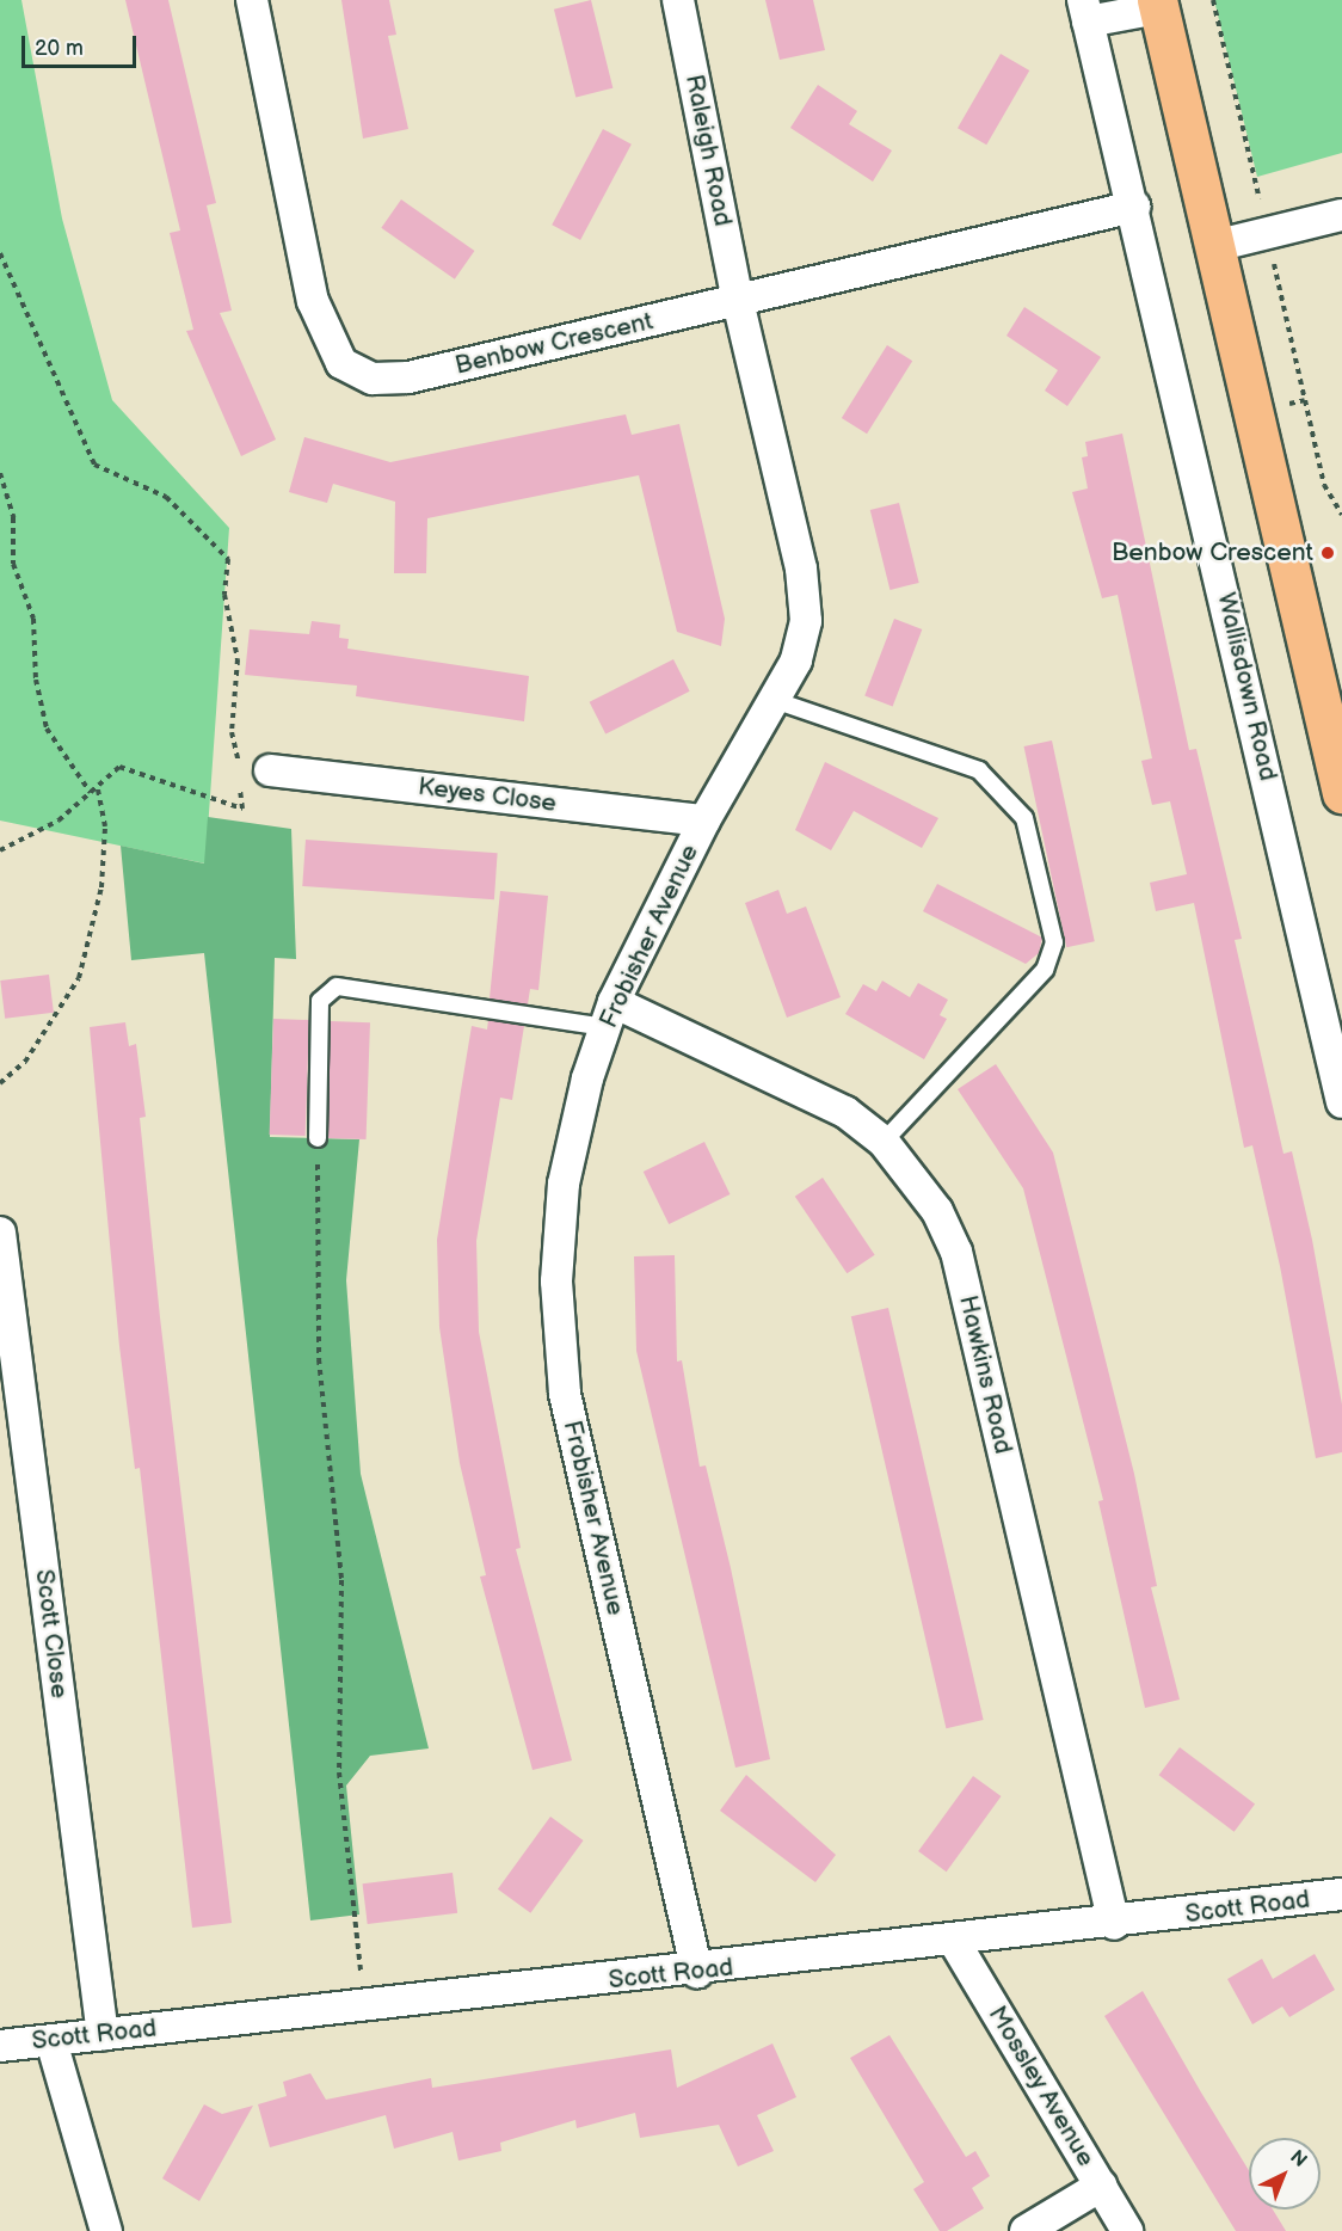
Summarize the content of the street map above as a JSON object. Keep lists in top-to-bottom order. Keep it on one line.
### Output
{"streets":{"main road":["Wallisdown Road"],"street":["Raleigh Road","Benbow Crescent","Keyes Close","Frobisher Avenue","Hawkins Road","Scott Close","Scott Road","Mossley Avenue"]},"crossings":[["Raleigh Road","Benbow Crescent"],["Raleigh Road","Frobisher Avenue"],["Benbow Crescent","Wallisdown Road"],["Benbow Crescent","Frobisher Avenue"],["Keyes Close","Frobisher Avenue"],["Frobisher Avenue","Hawkins Road"],["Frobisher Avenue","Scott Road"],["Hawkins Road","Scott Road"],["Scott Close","Scott Road"],["Scott Road","Mossley Avenue"]],"places":["Benbow Crescent"],"scale_bar":"20 m","north":"top right"}
